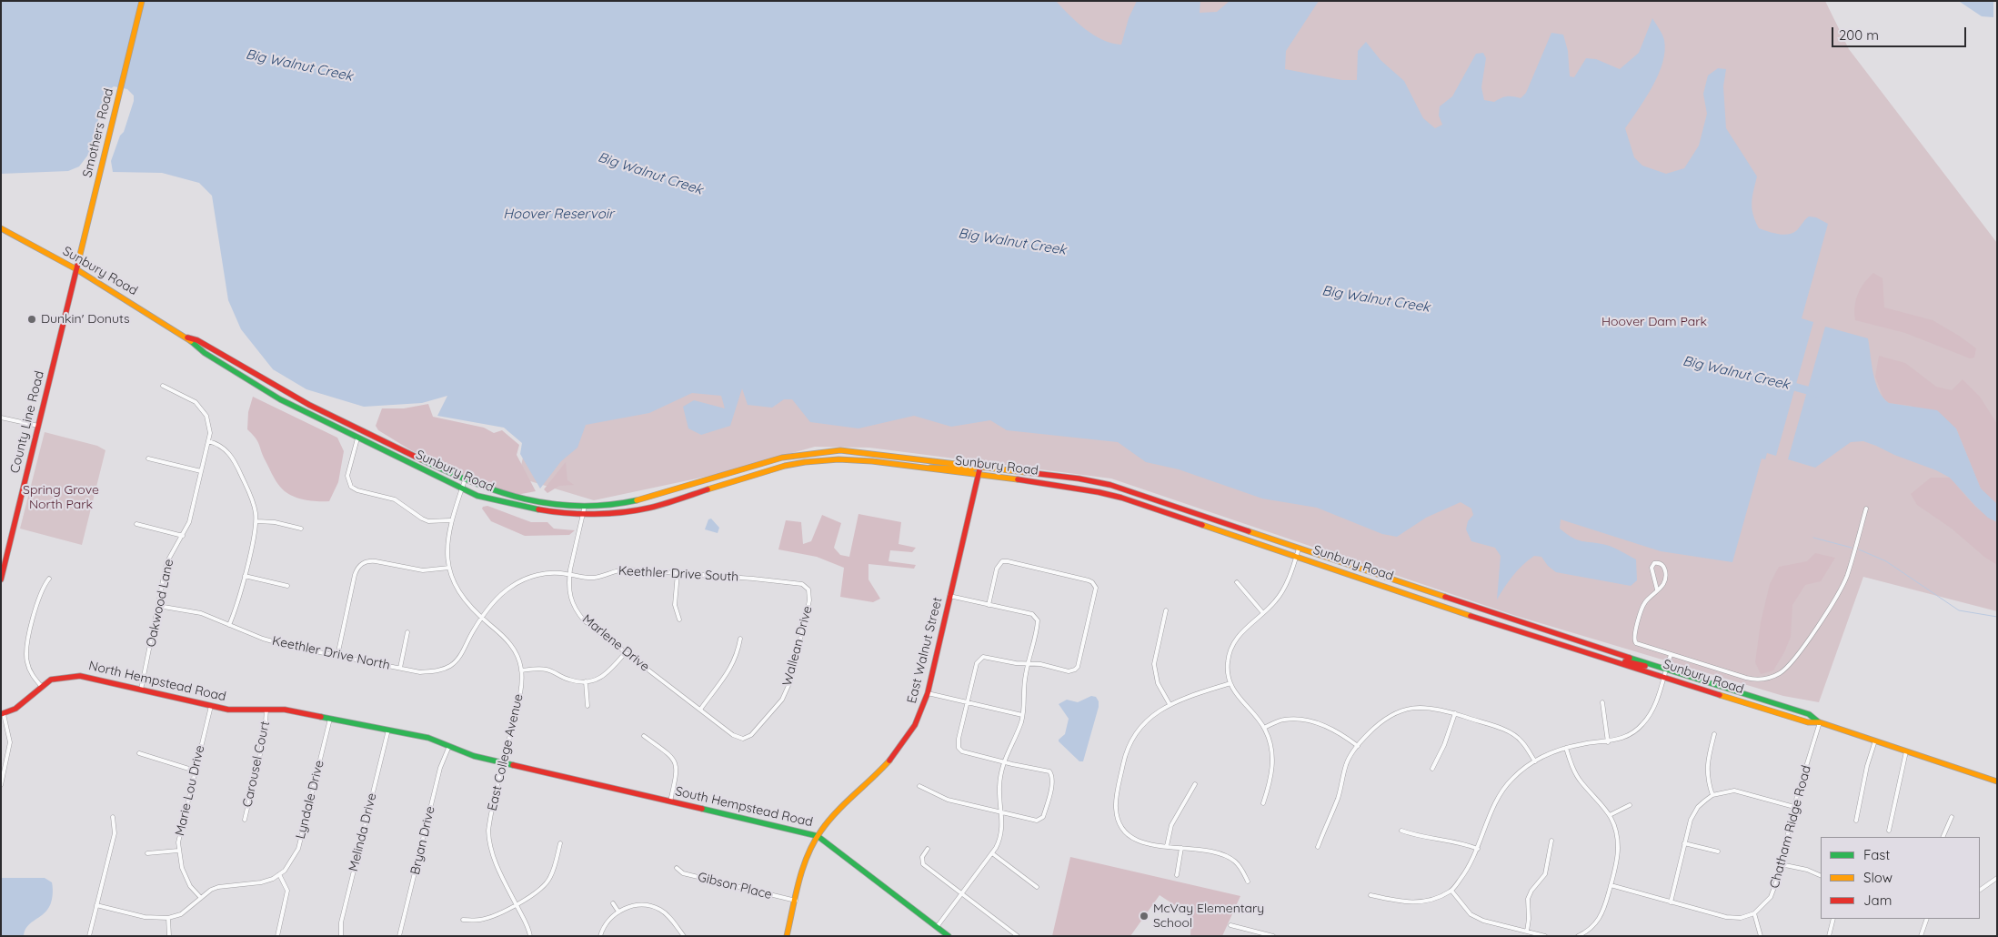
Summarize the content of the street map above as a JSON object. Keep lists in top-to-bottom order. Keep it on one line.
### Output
{"streets":{"main road":["Smothers Road","Sunbury Road","County Line Road","East Walnut Street","North Hempstead Road","South Hempstead Road"],"street":["Keethler Drive South","Oakwood Lane","Marlene Drive","Wallean Drive","Keethler Drive North","East College Avenue","Carousel Court","Marie Lou Drive","Lyndale Drive","Chatham Ridge Road","Melinda Drive","Bryan Drive","Gibson Place"]},"crossings":[["Smothers Road","Sunbury Road"],["Smothers Road","County Line Road"],["Sunbury Road","County Line Road"],["Sunbury Road","Marlene Drive"],["Sunbury Road","East Walnut Street"],["Sunbury Road","East College Avenue"],["Sunbury Road","Chatham Ridge Road"],["Keethler Drive South","Marlene Drive"],["Keethler Drive South","Wallean Drive"],["Keethler Drive South","Keethler Drive North"],["Keethler Drive South","East College Avenue"],["Oakwood Lane","Keethler Drive North"],["Oakwood Lane","North Hempstead Road"],["Marlene Drive","Wallean Drive"],["East Walnut Street","South Hempstead Road"],["East Walnut Street","Gibson Place"],["Keethler Drive North","East College Avenue"],["North Hempstead Road","East College Avenue"],["North Hempstead Road","Carousel Court"],["North Hempstead Road","Marie Lou Drive"],["North Hempstead Road","Lyndale Drive"],["North Hempstead Road","South Hempstead Road"],["North Hempstead Road","Melinda Drive"],["North Hempstead Road","Bryan Drive"],["East College Avenue","South Hempstead Road"]],"water":["Big Walnut Creek","Hoover Reservoir"],"parks":["Hoover Dam Park","Spring Grove North Park"],"places":["Dunkin' Donuts","McVay Elementary School"],"legend":["Fast","Slow","Jam"],"scale_bar":"200 m"}
